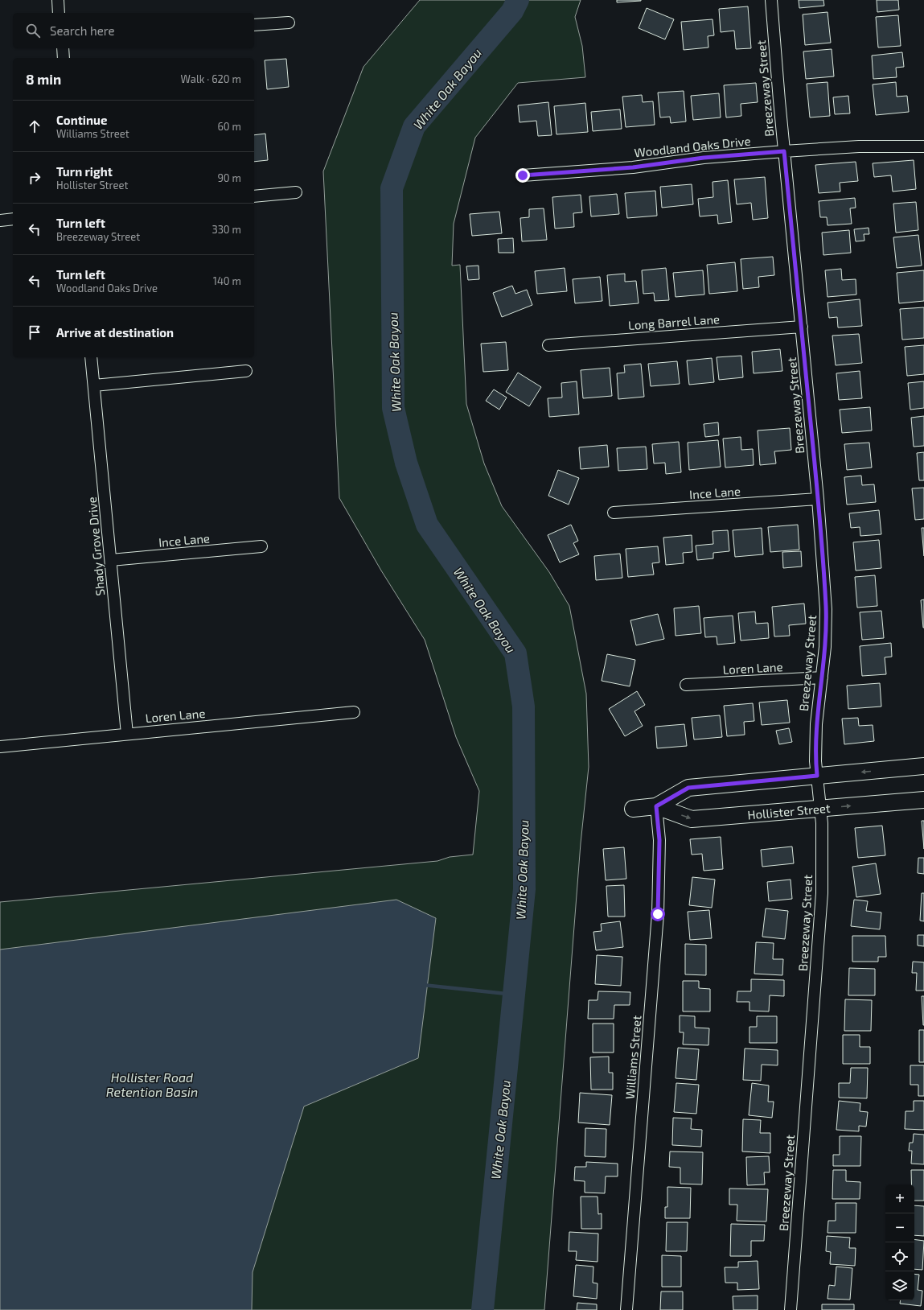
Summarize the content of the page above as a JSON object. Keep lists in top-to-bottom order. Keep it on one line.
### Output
{"streets":{"street":["Breezeway Street","Woodland Oaks Drive","Long Barrel Lane","Ince Lane","Shady Grove Drive","Loren Lane","Hollister Street","Williams Street"]},"crossings":[["Breezeway Street","Woodland Oaks Drive"],["Breezeway Street","Long Barrel Lane"],["Breezeway Street","Ince Lane"],["Breezeway Street","Loren Lane"],["Breezeway Street","Hollister Street"],["Ince Lane","Shady Grove Drive"],["Shady Grove Drive","Loren Lane"],["Hollister Street","Williams Street"]],"water":["White Oak Bayou","Hollister Road Retention Basin"],"page":{"search":"Search here","heading":["8 min","Walk · 620 m"],"list":[["Continue","Williams Street","60 m"],["Turn right","Hollister Street","90 m"],["Turn left","Breezeway Street","330 m"],["Turn left","Woodland Oaks Drive","140 m"],"Arrive at destination"],"map_buttons":["+","−"]}}
